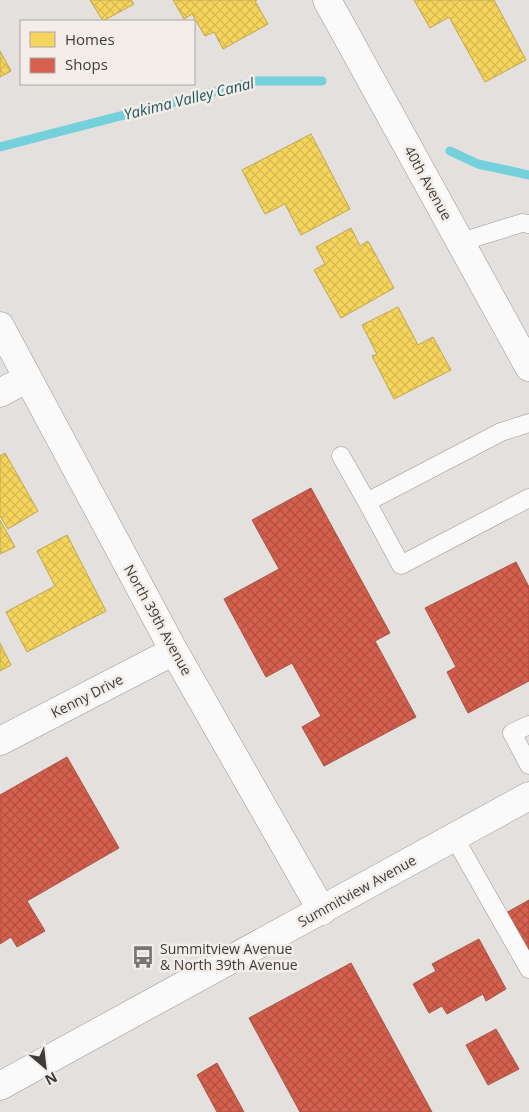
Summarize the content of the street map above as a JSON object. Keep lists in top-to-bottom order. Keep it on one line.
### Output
{"streets":{"main road":["40th Avenue","North 39th Avenue","Kenny Drive","Summitview Avenue"]},"crossings":[["North 39th Avenue","Kenny Drive"],["North 39th Avenue","Summitview Avenue"]],"water":["Yakima Valley Canal"],"places":{"bus stop":["Summitview Avenue & North 39th Avenue"]},"legend":["Homes","Shops"],"north":"bottom right"}
